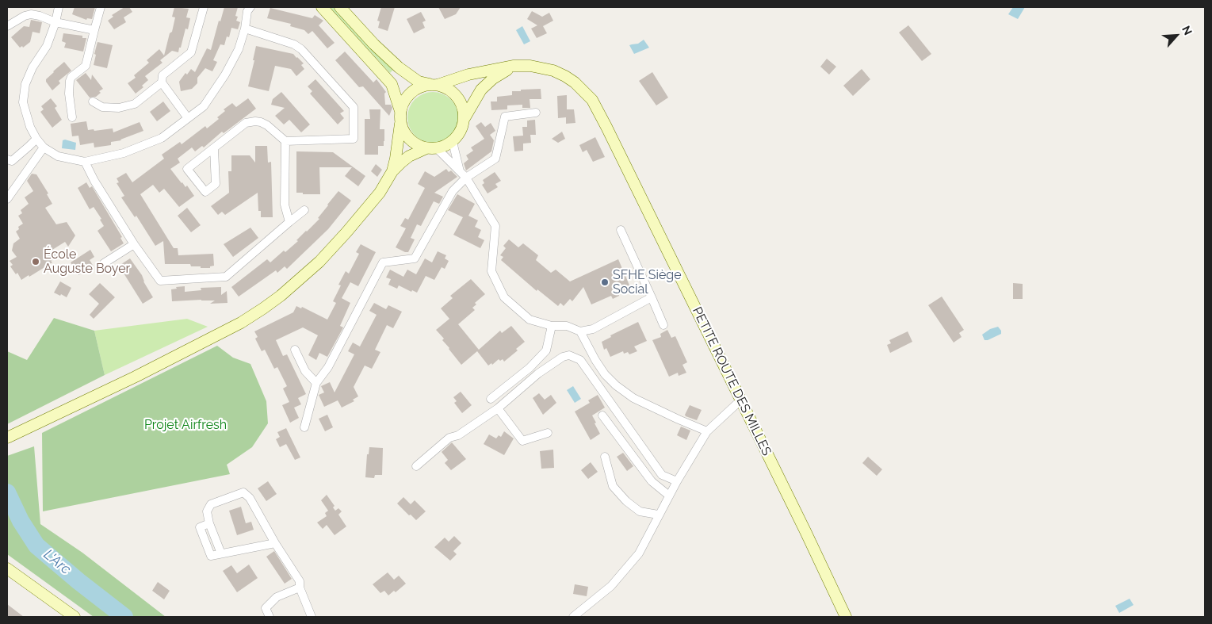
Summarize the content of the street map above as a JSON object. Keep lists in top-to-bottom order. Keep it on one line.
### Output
{"streets":{"main road":["PETITE ROUTE DES MILLES"]},"water":["L'Arc"],"parks":["Projet Airfresh"],"places":["École Auguste Boyer","SFHE Siège Social"],"north":"top right"}
